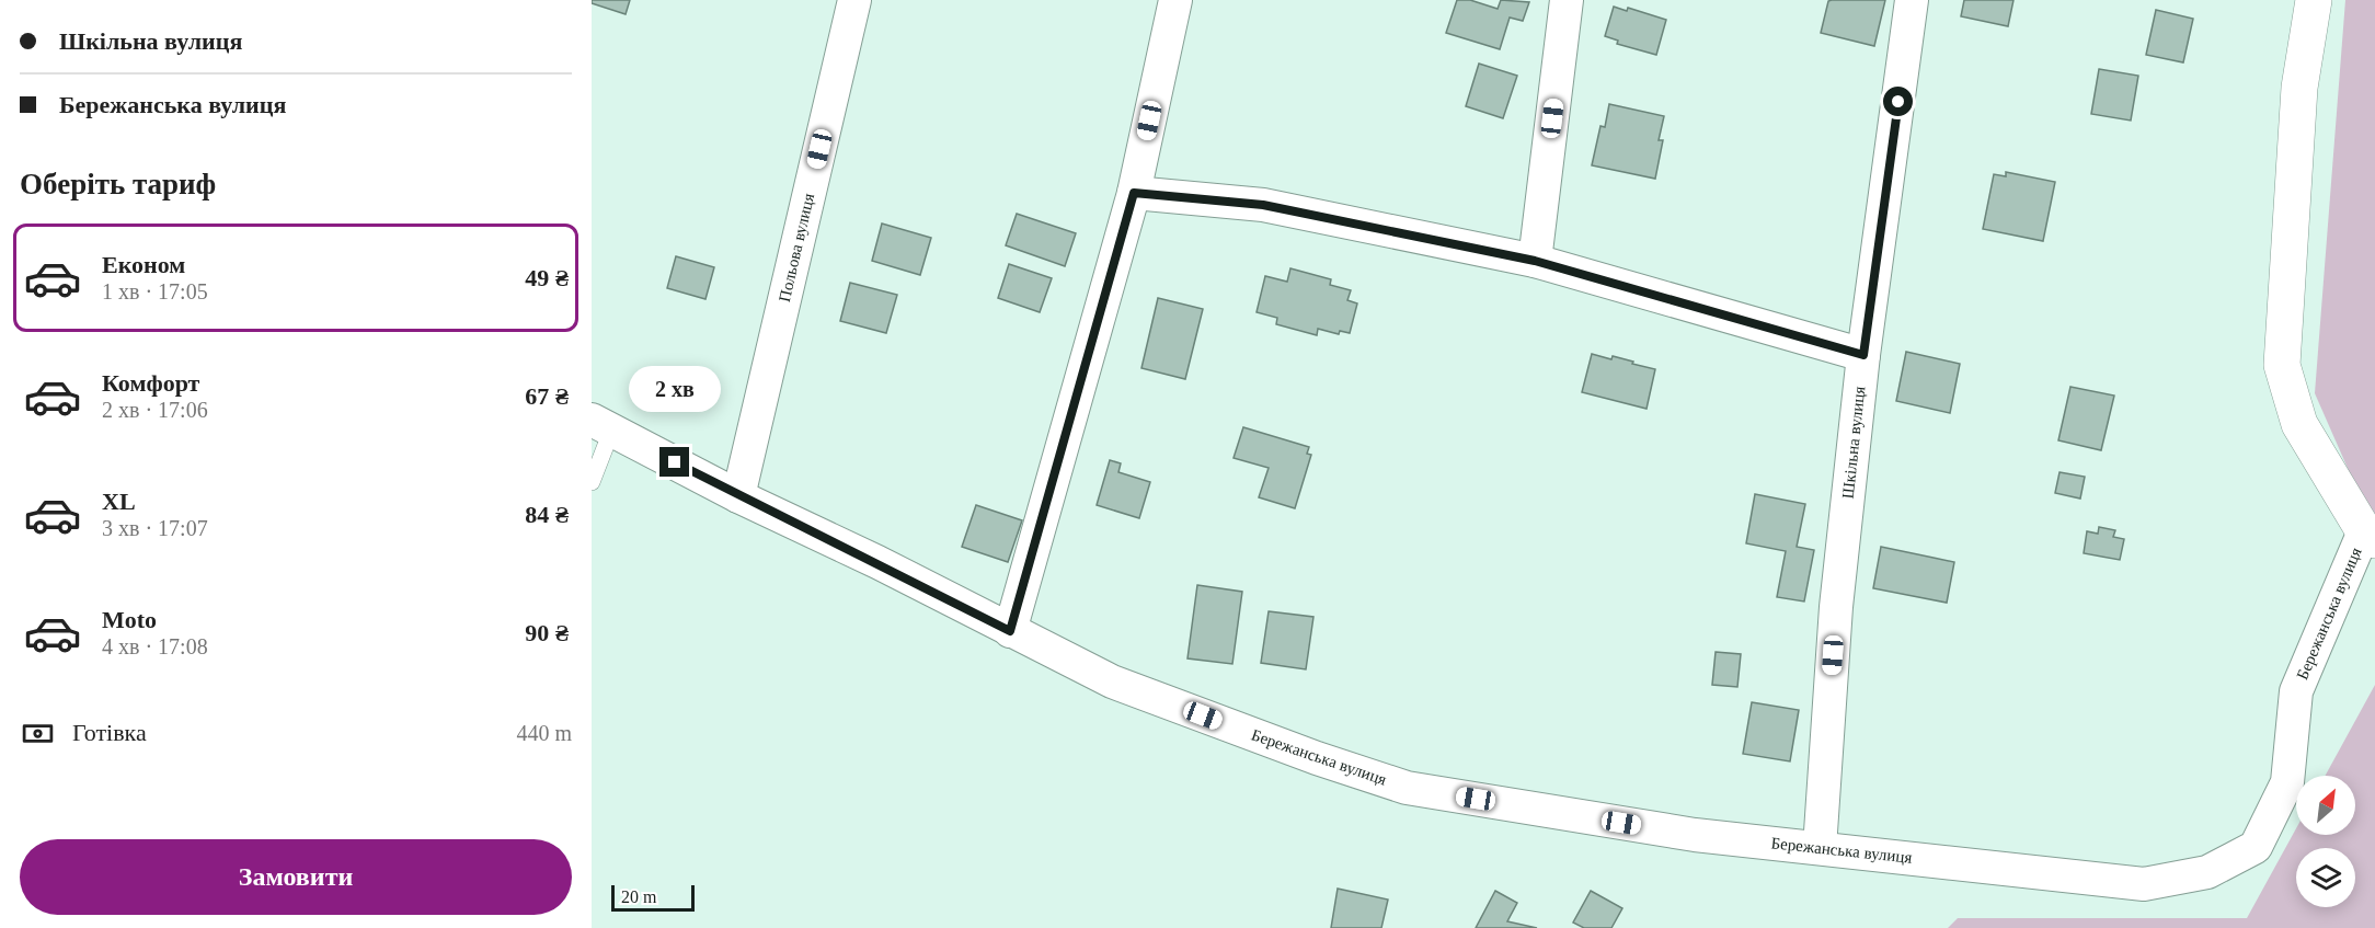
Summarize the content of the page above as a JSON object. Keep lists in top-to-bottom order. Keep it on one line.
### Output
{"streets":{"street":["Польова вулиця","Шкільна вулиця","Бережанська вулиця"]},"crossings":[["Польова вулиця","Бережанська вулиця"],["Шкільна вулиця","Бережанська вулиця"]],"scale_bar":"20 m","north":"top right","page":{"banner":["Шкільна вулиця","Бережанська вулиця"],"heading":"Оберіть тариф","list":[{"name":"Економ","note":"1 хв · 17:05","value":"49 ₴"},{"name":"Комфорт","note":"2 хв · 17:06","value":"67 ₴"},{"name":"XL","note":"3 хв · 17:07","value":"84 ₴"},{"name":"Moto","note":"4 хв · 17:08","value":"90 ₴"}],"bubble":"2 хв","pay":["Готівка","440 m"],"buttons":"Замовити","scale":"20 m"}}
